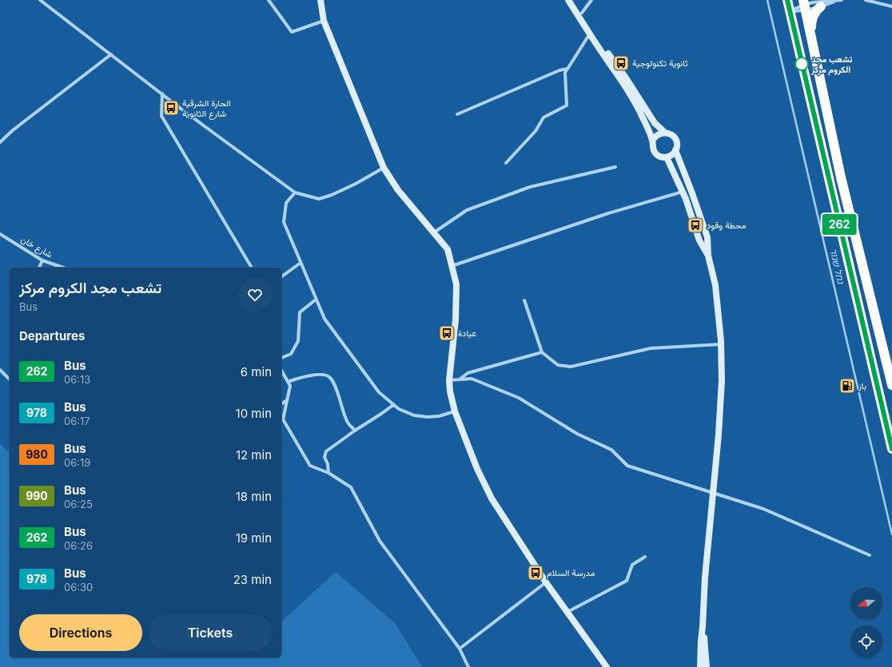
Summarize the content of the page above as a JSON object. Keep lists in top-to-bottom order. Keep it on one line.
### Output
{"streets":{"street":["شارع خان"]},"water":["נחל שגור"],"places":{"bus stop":["ثانوية تكنولوجية","الحارة الشرقية شارع الثانوية","محطة وقود","عيادة","مدرسة السلام"],"other":["تشعب مجد الكروم مركز"],"fuel station":["باز"]},"lines":["bus line 262"],"north":"left","page":{"on_map":"262","heading":[["تشعب مجد الكروم مركز","Bus"],"Departures"],"list":[{"mark":"262","name":"Bus","note":"06:13","value":"6 min"},{"mark":"978","name":"Bus","note":"06:17","value":"10 min"},{"mark":"980","name":"Bus","note":"06:19","value":"12 min"},{"mark":"990","name":"Bus","note":"06:25","value":"18 min"},{"mark":"262","name":"Bus","note":"06:26","value":"19 min"},{"mark":"978","name":"Bus","note":"06:30","value":"23 min"}],"buttons":["Directions","Tickets"]}}
